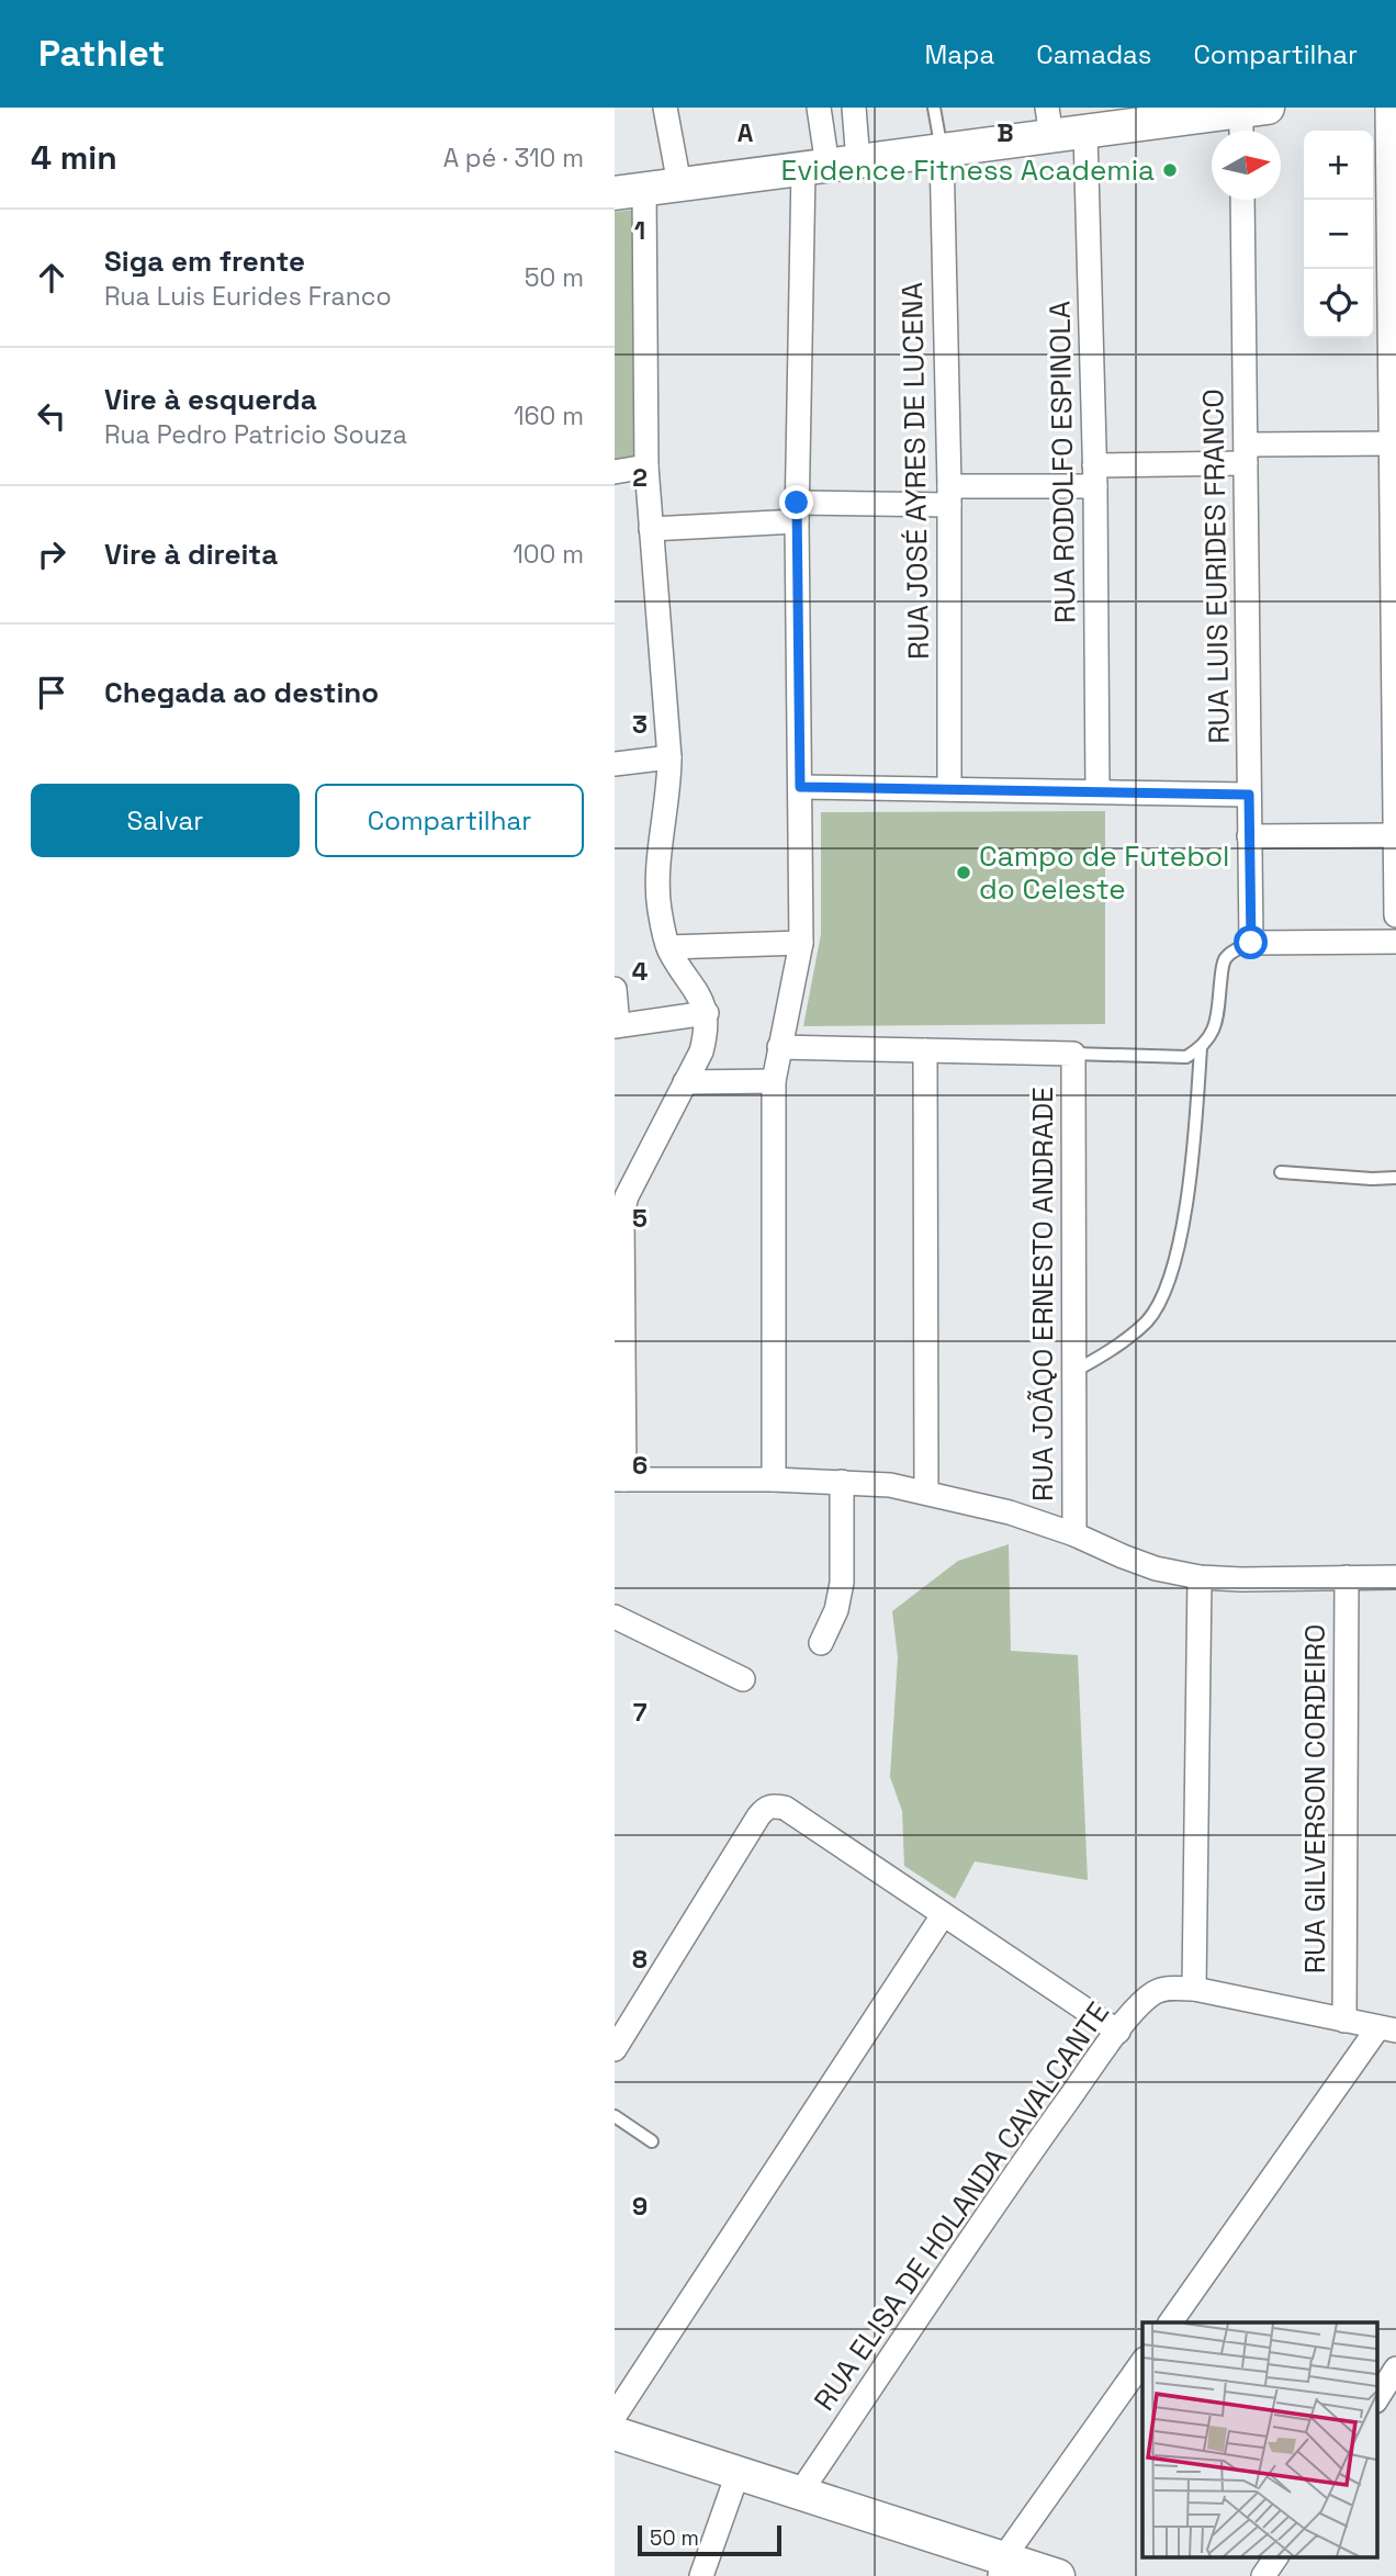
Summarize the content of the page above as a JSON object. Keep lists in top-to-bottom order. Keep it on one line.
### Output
{"streets":{"street":["RUA RODOLFO ESPINOLA","RUA JOSÉ AYRES DE LUCENA","RUA LUIS EURIDES FRANCO","RUA JOÃQO ERNESTO ANDRADE","RUA GILVERSON CORDEIRO","RUA ELISA DE HOLANDA CAVALCANTE"]},"crossings":[["RUA GILVERSON CORDEIRO","RUA ELISA DE HOLANDA CAVALCANTE"]],"places":["Evidence Fitness Academia","Campo de Futebol do Celeste"],"scale_bar":"50 m","north":"right","page":{"header":"Pathlet","nav":["Mapa","Camadas","Compartilhar"],"heading":["4 min","A pé · 310 m"],"map_buttons":["+","−"],"list":[["Siga em frente","Rua Luis Eurides Franco","50 m"],["Vire à esquerda","Rua Pedro Patricio Souza","160 m"],["Vire à direita","100 m"],"Chegada ao destino"],"buttons":["Salvar","Compartilhar"],"scale":"50 m"},"grid":{"columns":["A","B"],"rows":["1","2","3","4","5","6","7","8","9"]}}
